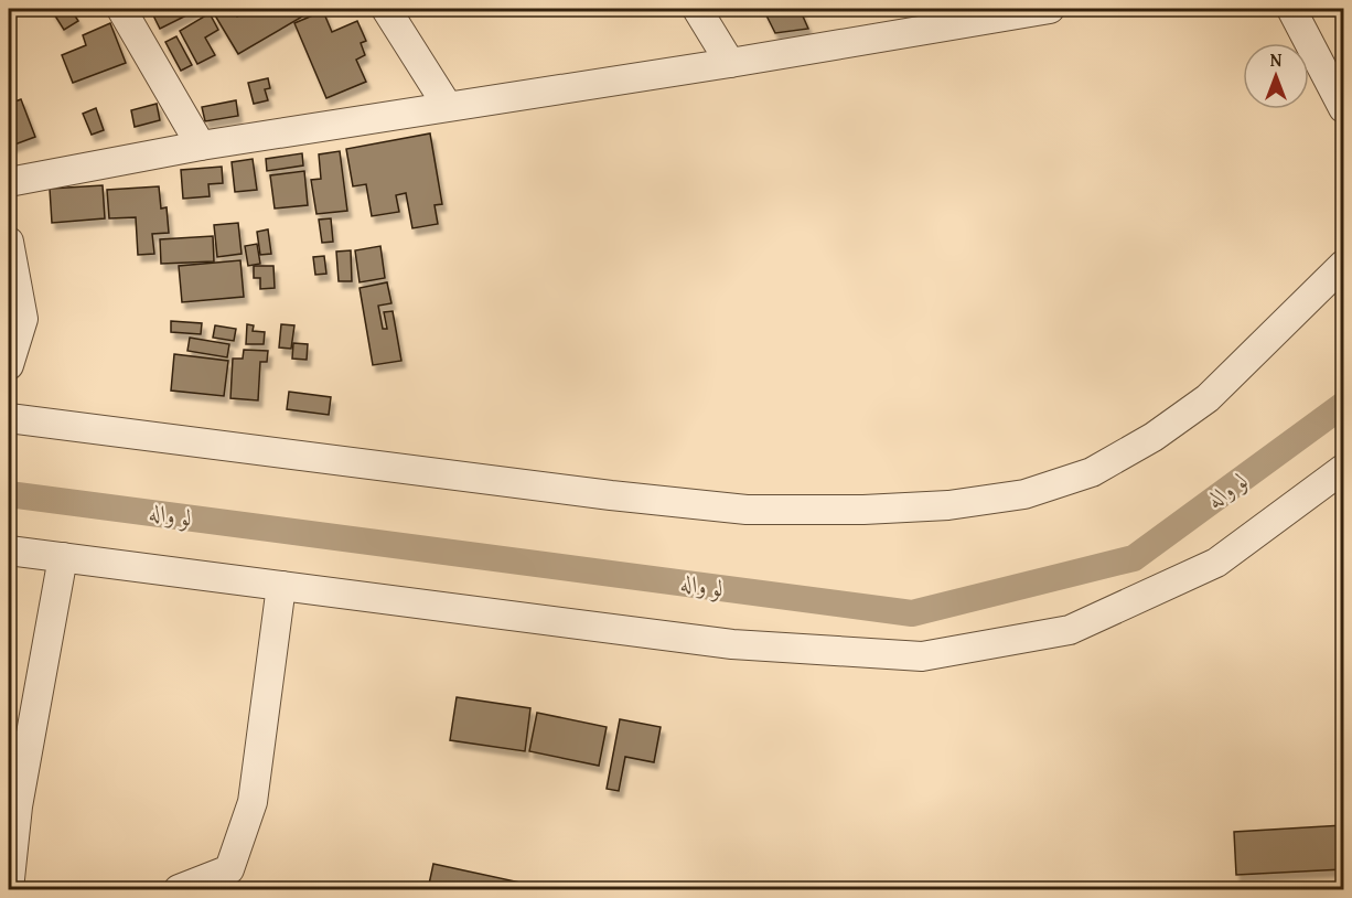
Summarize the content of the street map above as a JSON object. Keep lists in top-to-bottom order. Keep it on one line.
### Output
{"water":["لو واله"],"north":"top"}
